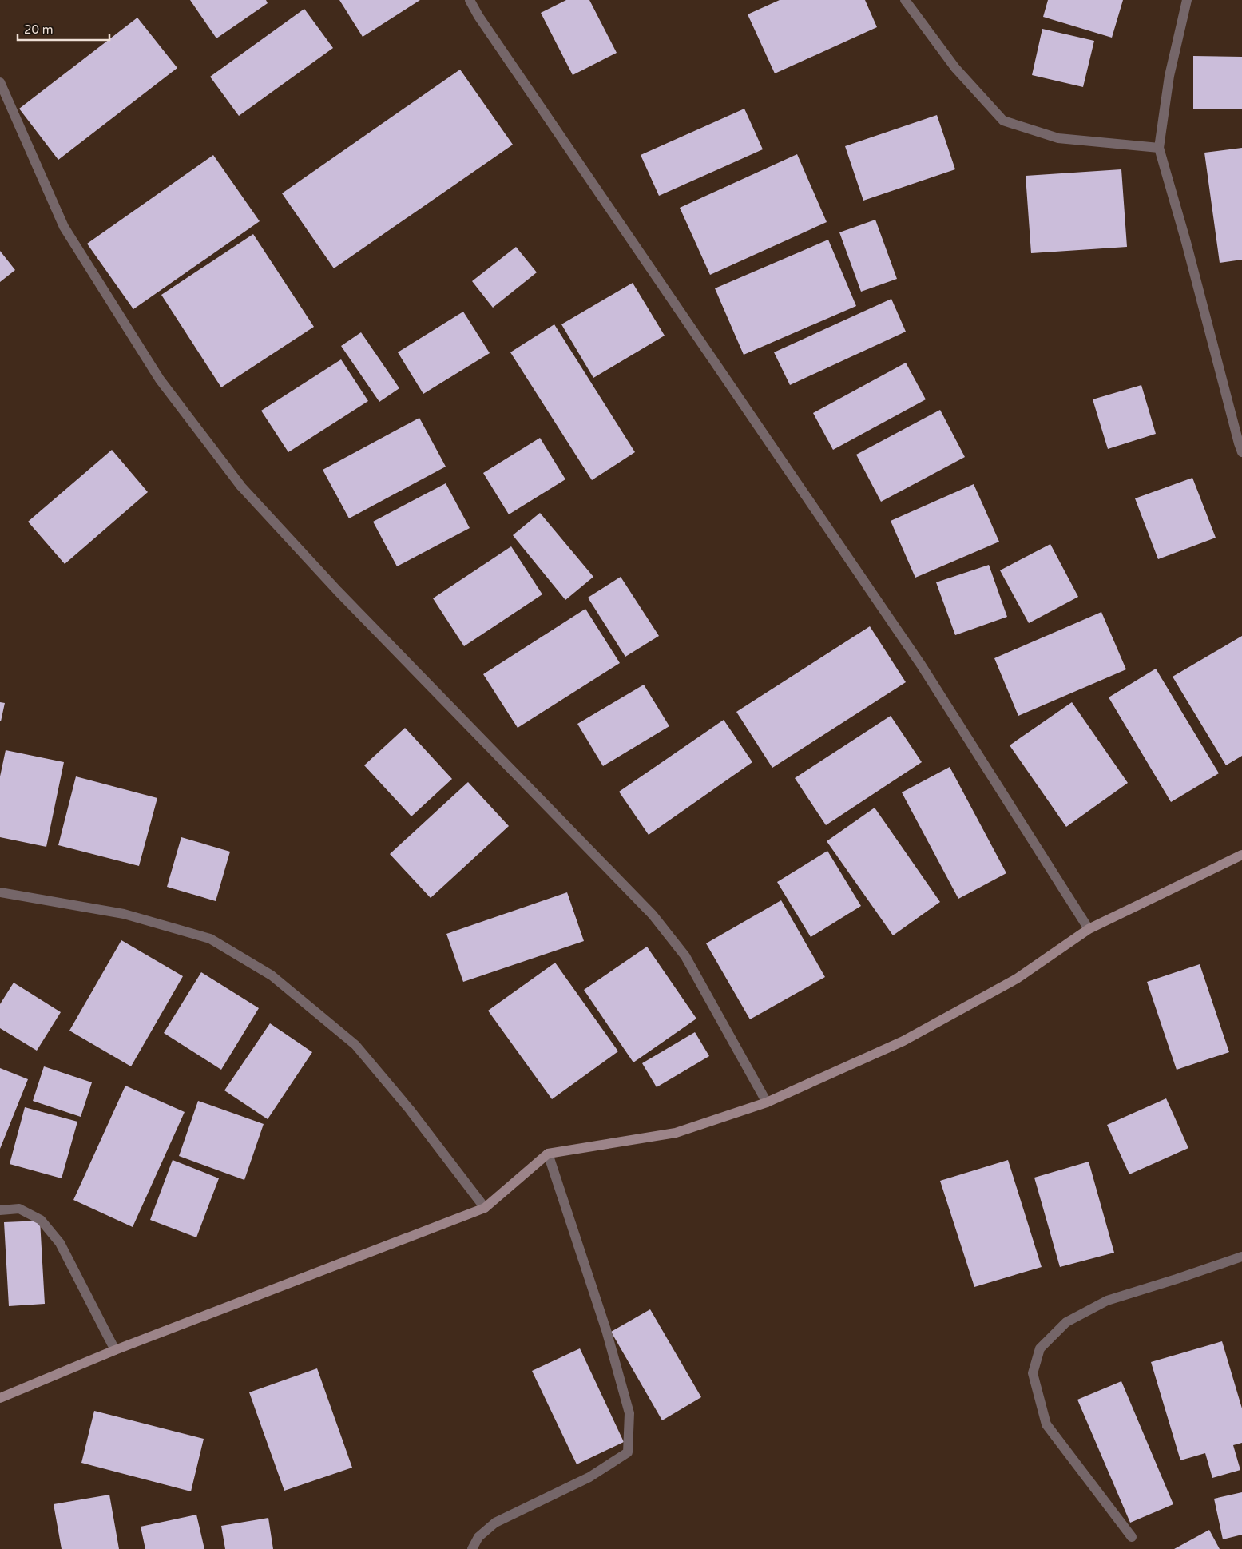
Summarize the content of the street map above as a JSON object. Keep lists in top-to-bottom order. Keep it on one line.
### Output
{"scale_bar":"20 m"}
